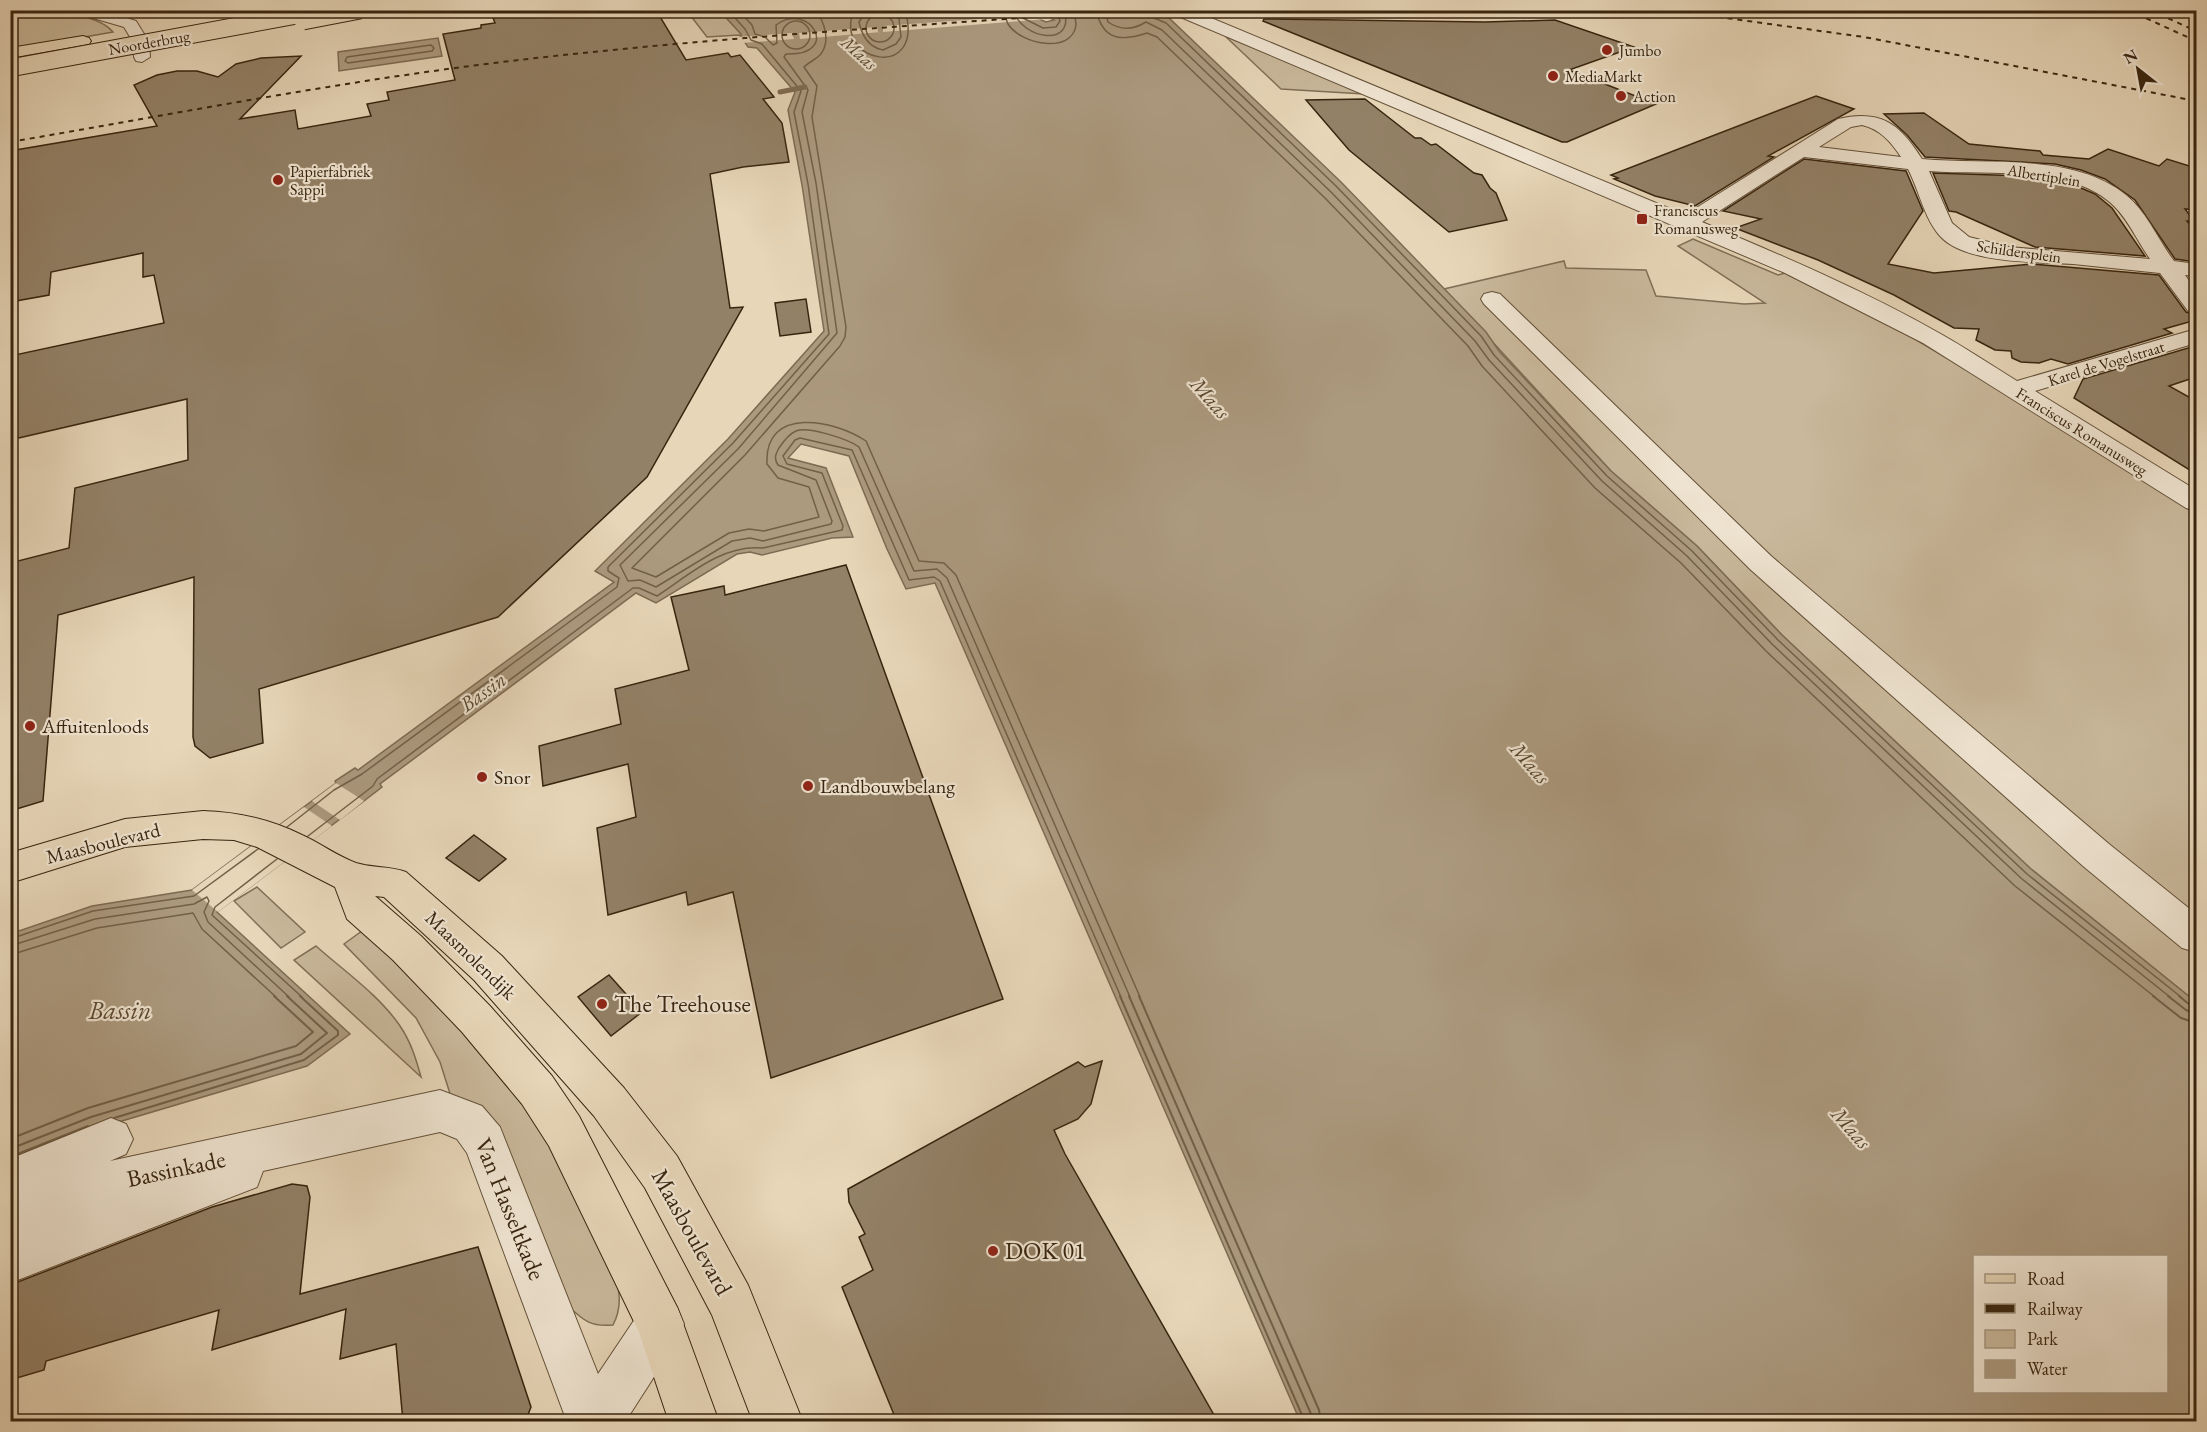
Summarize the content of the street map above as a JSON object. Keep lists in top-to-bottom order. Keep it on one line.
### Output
{"streets":{"main road":["Noorderbrug","Maasboulevard","Maasmolendijk"],"street":["Albertiplein","Schildersplein","Karel de Vogelstraat","Franciscus Romanusweg","Bassinkade","Van Hasseltkade"]},"crossings":[["Albertiplein","Schildersplein"],["Schildersplein","Franciscus Romanusweg"],["Karel de Vogelstraat","Franciscus Romanusweg"],["Maasboulevard","Maasmolendijk"],["Bassinkade","Van Hasseltkade"]],"water":["Maas","Bassin"],"places":{"other":["Jumbo","MediaMarkt","Action","Papierfabriek Sappi","Affuitenloods","Snor","Landbouwbelang","The Treehouse","DOK 01"],"transit":["Franciscus Romanusweg"]},"legend":["Road","Railway","Park","Water"],"north":"top left"}
